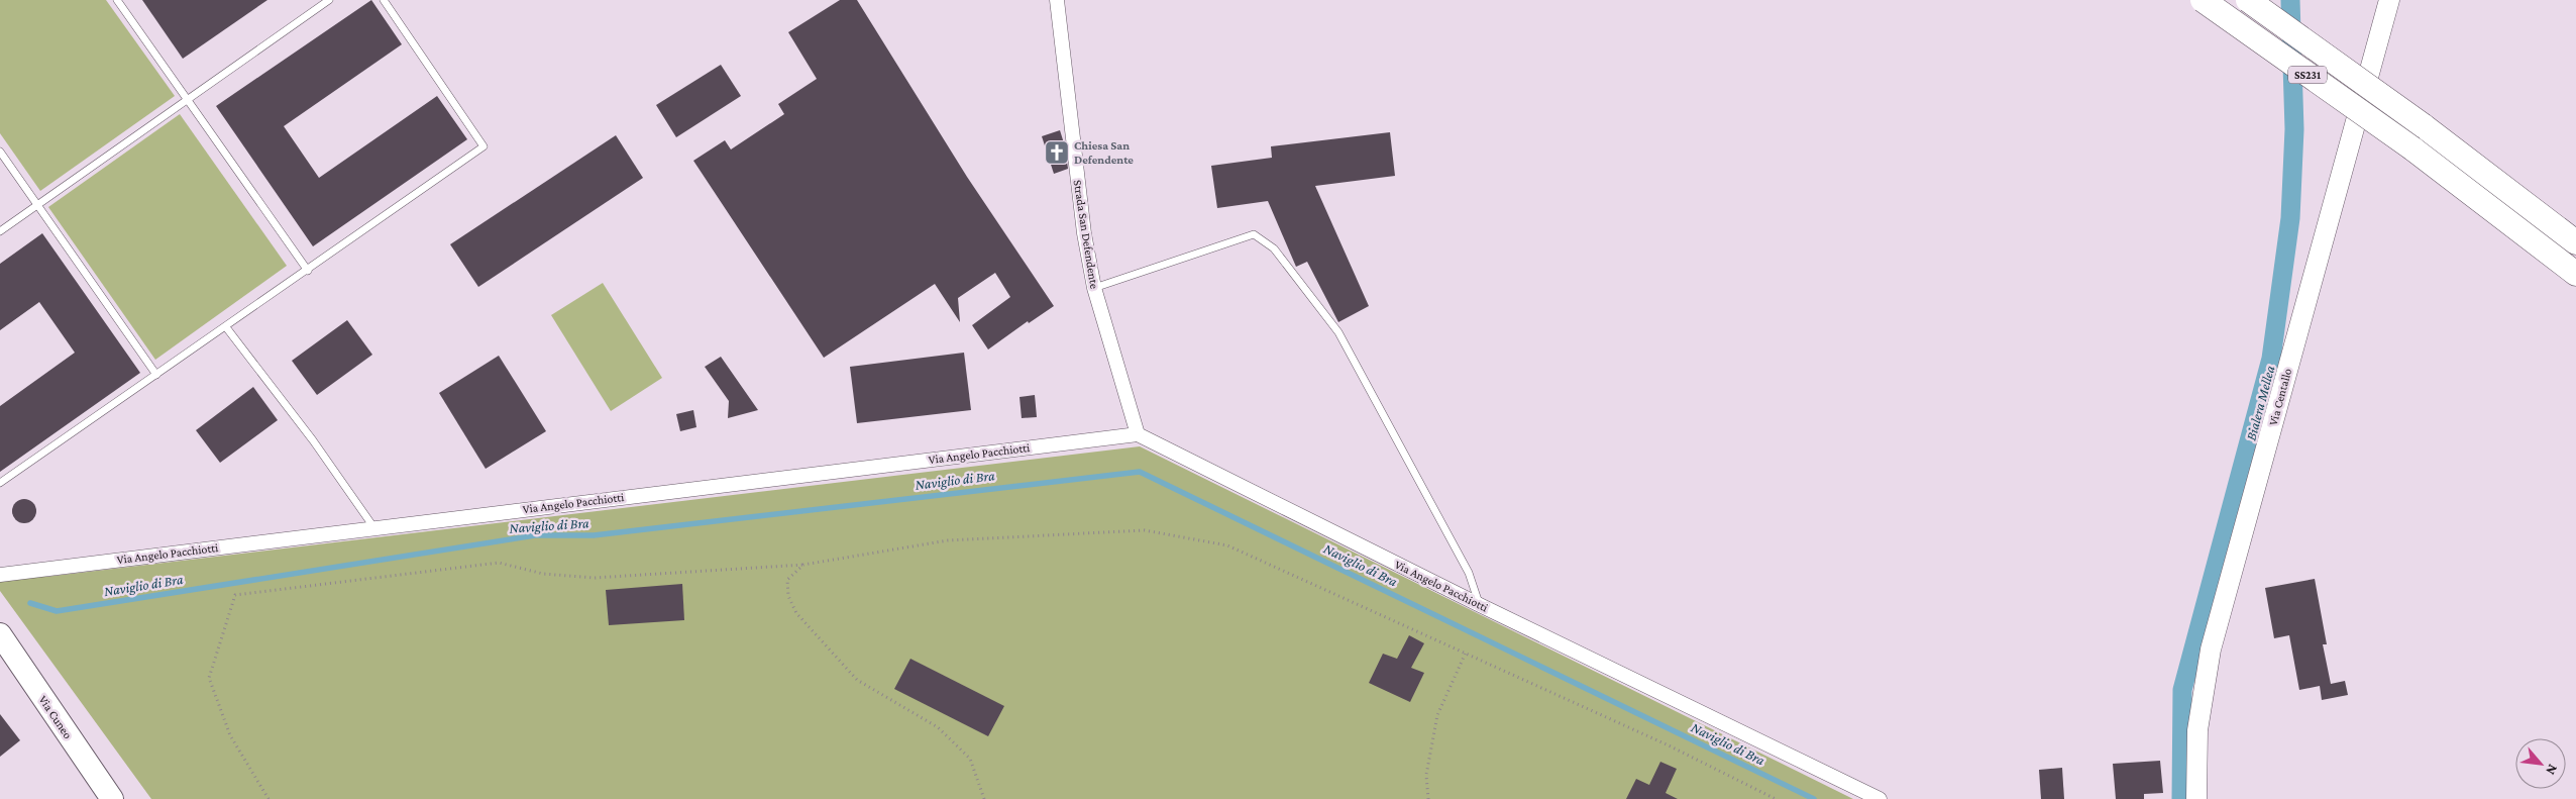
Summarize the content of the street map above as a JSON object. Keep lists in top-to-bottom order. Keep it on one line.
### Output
{"streets":{"highway":["SS231"],"main road":["Via Centallo","Via Cuneo"],"street":["Strada San Defendente","Via Angelo Pacchiotti"]},"crossings":[["Strada San Defendente","Via Angelo Pacchiotti"]],"water":["Bialera Mellea","Naviglio di Bra"],"places":{"church":["Chiesa San Defendente"]},"north":"bottom right"}
